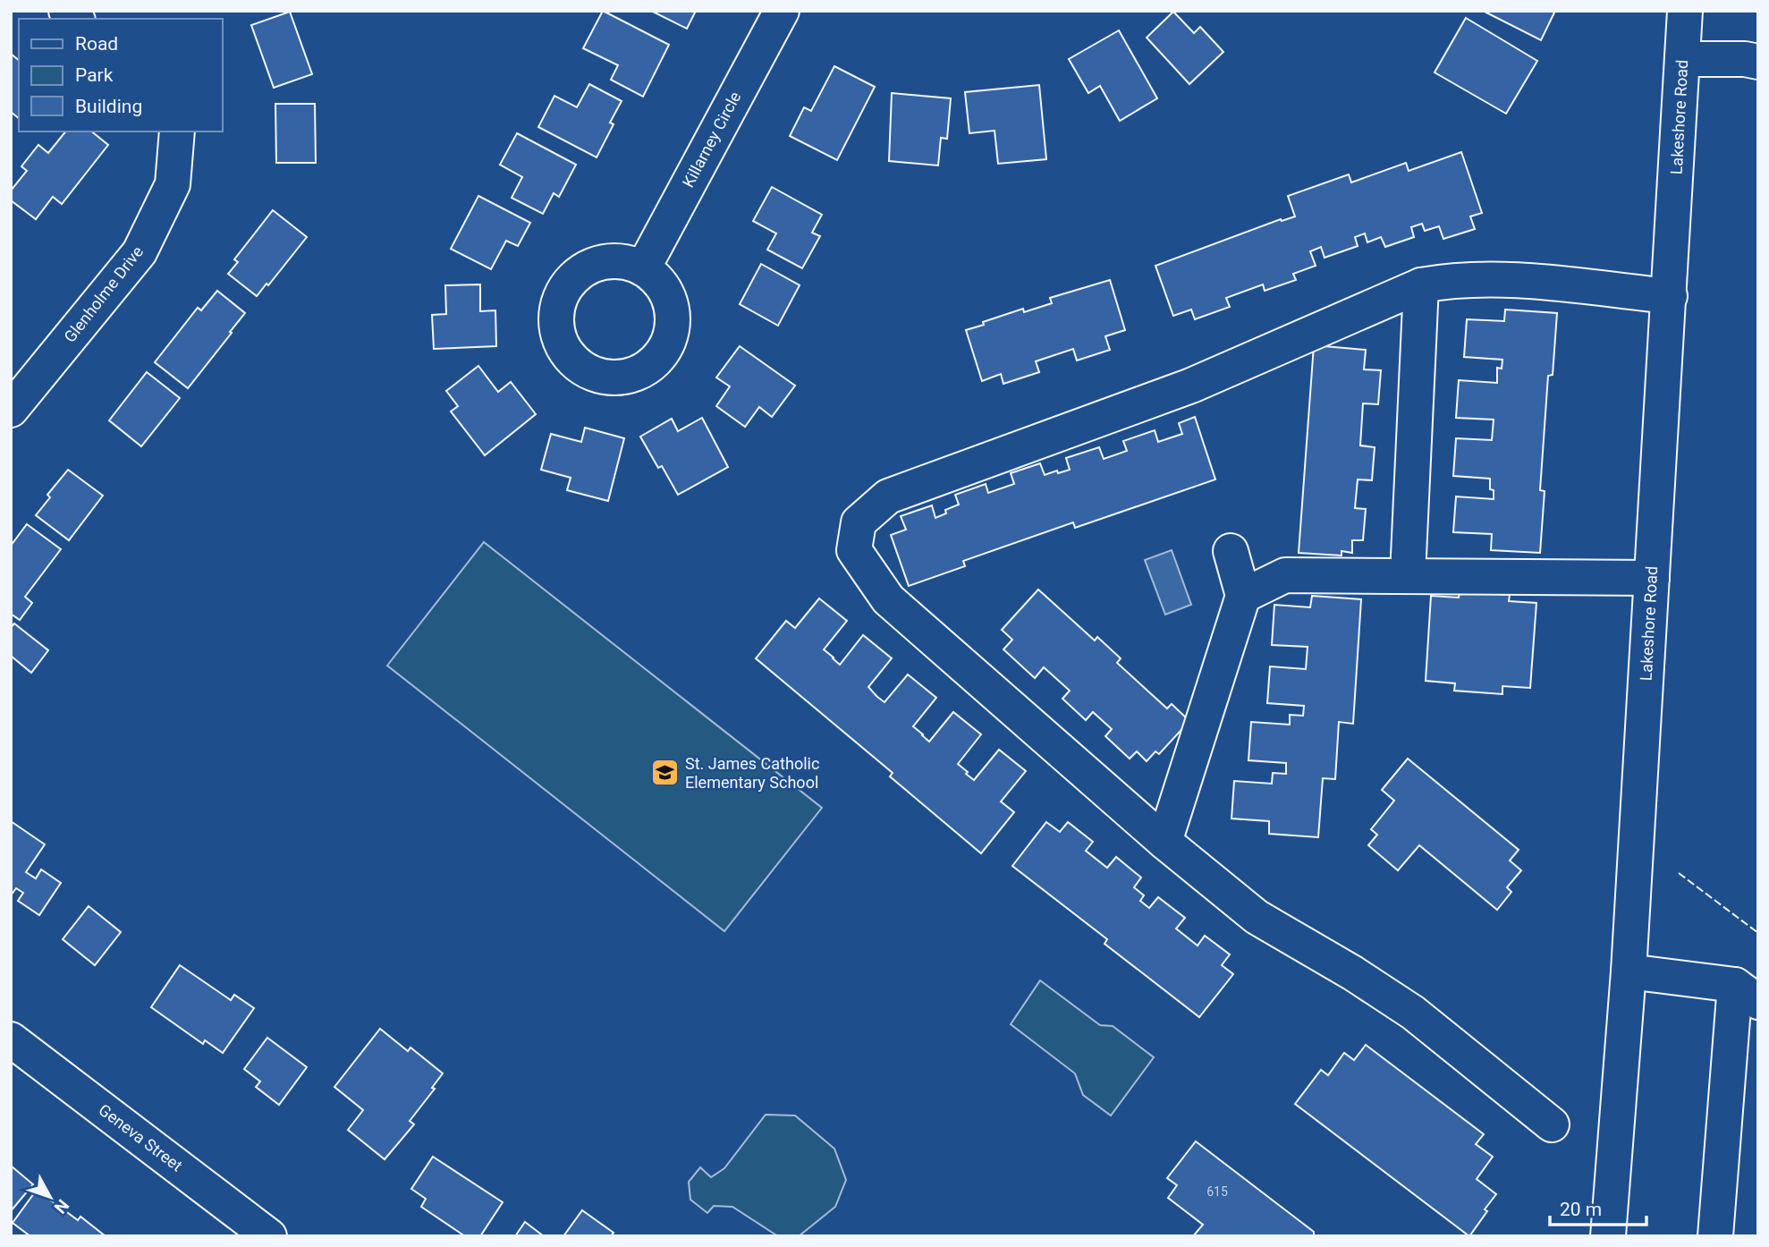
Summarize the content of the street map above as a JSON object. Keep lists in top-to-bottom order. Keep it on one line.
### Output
{"streets":{"main road":["Lakeshore Road","Killarney Circle","Glenholme Drive","Geneva Street"]},"places":{"school or university":["St. James Catholic Elementary School"]},"house_numbers":["615"],"legend":["Road","Park","Building"],"scale_bar":"20 m","north":"bottom right"}
